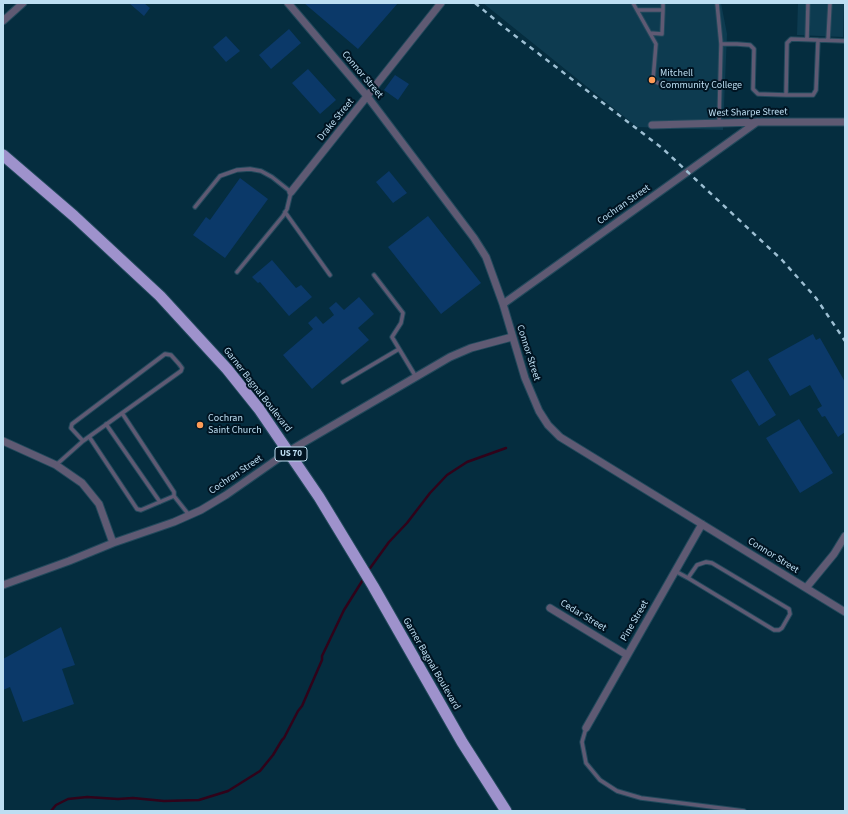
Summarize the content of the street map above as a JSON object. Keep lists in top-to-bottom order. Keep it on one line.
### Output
{"streets":{"highway":["Garner Bagnal Boulevard","US 70"],"street":["Connor Street","West Sharpe Street","Drake Street","Cochran Street","Cedar Street","Pine Street"]},"crossings":[["Connor Street","Drake Street"],["Connor Street","Cochran Street"],["Connor Street","Pine Street"],["West Sharpe Street","Cochran Street"],["Cochran Street","Garner Bagnal Boulevard"],["Cedar Street","Pine Street"]],"places":["Mitchell Community College","Cochran Saint Church"]}
